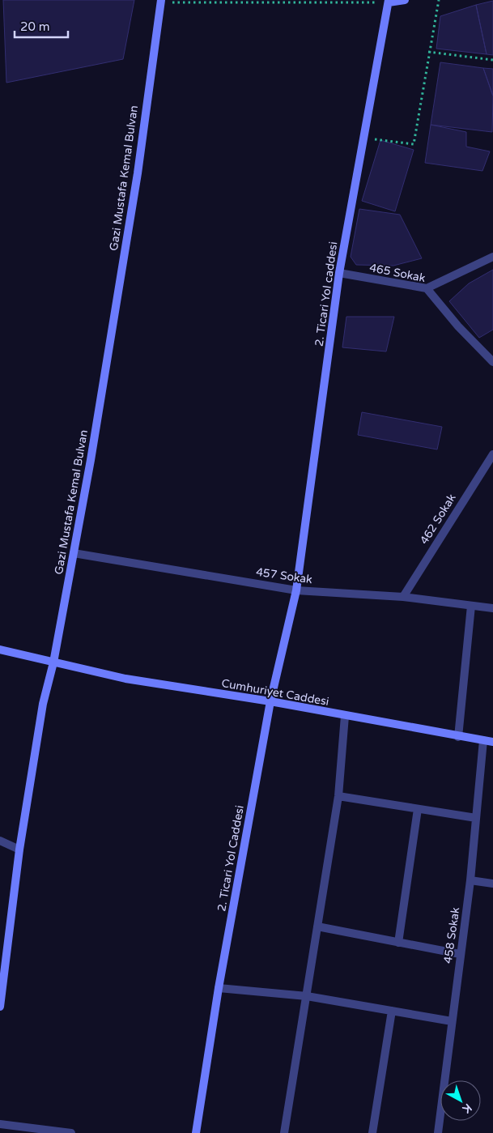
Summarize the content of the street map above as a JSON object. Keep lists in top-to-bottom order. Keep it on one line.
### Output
{"streets":{"main road":["Gazi Mustafa Kemal Bulvan","2. Ticari Yol caddesi","Cumhuriyet Caddesi","2. Ticari Yol Caddesi"],"street":["465 Sokak","462 Sokak","457 Sokak","458 Sokak"]},"crossings":[["Gazi Mustafa Kemal Bulvan","457 Sokak"],["Gazi Mustafa Kemal Bulvan","Cumhuriyet Caddesi"],["465 Sokak","2. Ticari Yol caddesi"],["2. Ticari Yol caddesi","457 Sokak"],["2. Ticari Yol caddesi","2. Ticari Yol Caddesi"],["462 Sokak","457 Sokak"],["457 Sokak","2. Ticari Yol Caddesi"],["Cumhuriyet Caddesi","2. Ticari Yol Caddesi"],["Cumhuriyet Caddesi","458 Sokak"]],"scale_bar":"20 m","north":"bottom right"}
